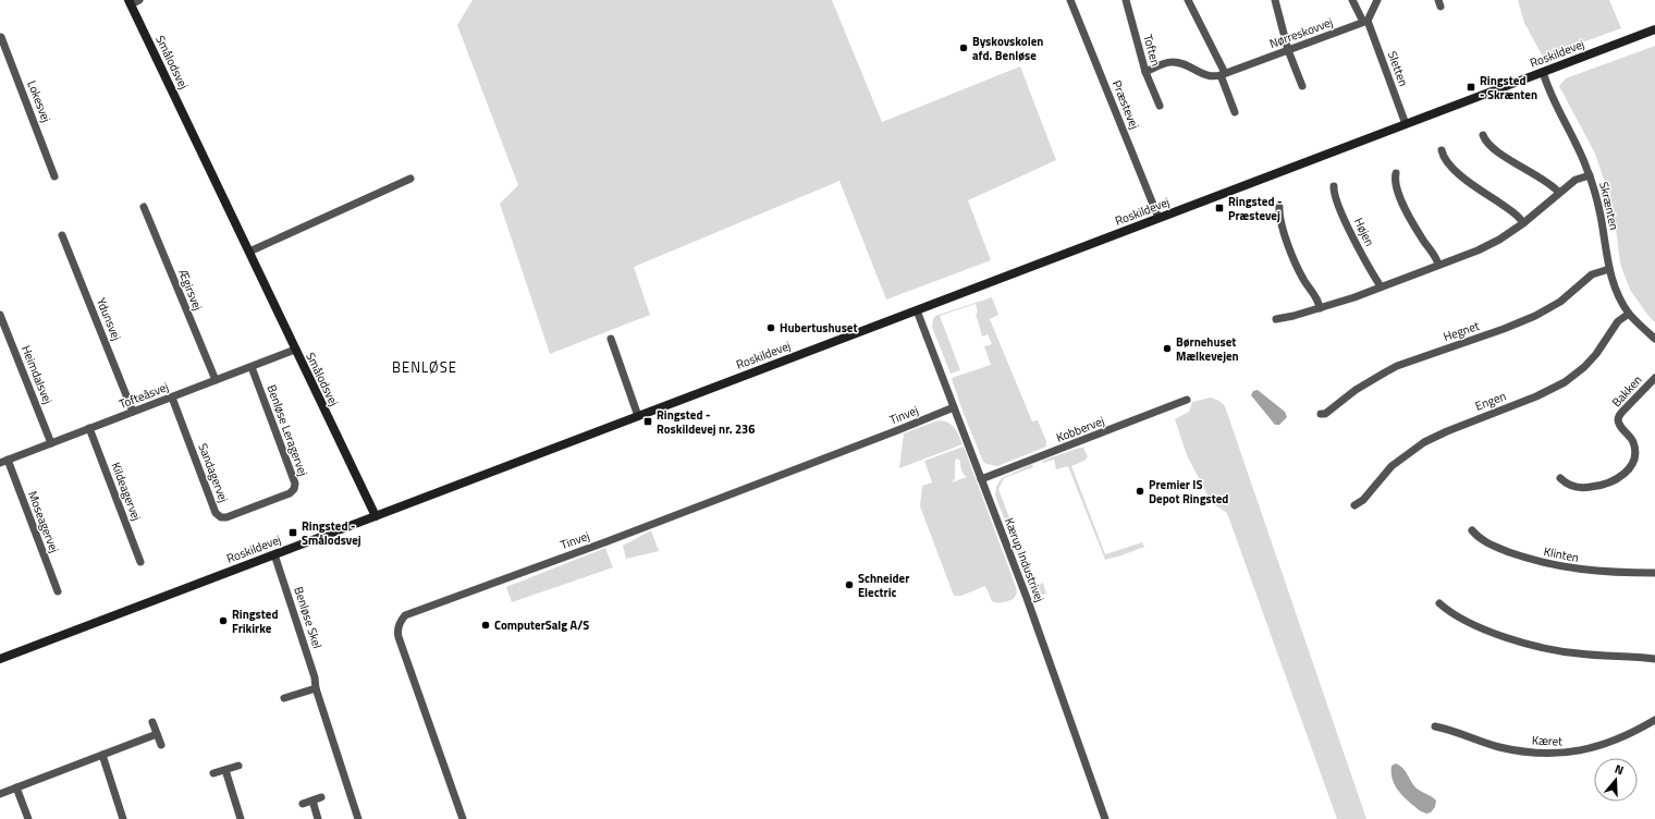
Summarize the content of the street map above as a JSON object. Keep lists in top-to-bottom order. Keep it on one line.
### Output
{"streets":{"street":["Nørreskovvej","Toften","Roskildevej","Smålodsvej","Sletten","Lokesvej","Præstevej","Skrænten","Højen","Ægirsvej","Ydunsvej","Hegnet","Heimdalsvej","Bakken","Tofteåsvej","Engen","Tinvej","Kobbervej","Benløse Leragervej","Sandagervej","Kildeagervej","Moseagervej","Klinten","Kærup Industrivej","Benløse Skel","Kæret"]},"crossings":[["Nørreskovvej","Toften"],["Nørreskovvej","Sletten"],["Roskildevej","Smålodsvej"],["Roskildevej","Sletten"],["Roskildevej","Præstevej"],["Roskildevej","Skrænten"],["Roskildevej","Kærup Industrivej"],["Roskildevej","Benløse Skel"],["Smålodsvej","Tofteåsvej"],["Skrænten","Hegnet"],["Skrænten","Engen"],["Ægirsvej","Tofteåsvej"],["Ydunsvej","Tofteåsvej"],["Heimdalsvej","Tofteåsvej"],["Tofteåsvej","Benløse Leragervej"],["Tofteåsvej","Sandagervej"],["Tofteåsvej","Kildeagervej"],["Tofteåsvej","Moseagervej"],["Tinvej","Kærup Industrivej"],["Kobbervej","Kærup Industrivej"],["Benløse Leragervej","Sandagervej"]],"districts":["BENLØSE"],"places":{"other":["Byskovskolen afd. Benløse","Hubertushuset","Børnehuset Mælkevejen","Premier IS Depot Ringsted","Schneider Electric","Ringsted Frikirke","ComputerSalg A/S"],"transit":["Ringsted - Skrænten","Ringsted - Præstevej","Ringsted - Roskildevej nr. 236","Ringsted - Smålodsvej"]},"north":"top"}
